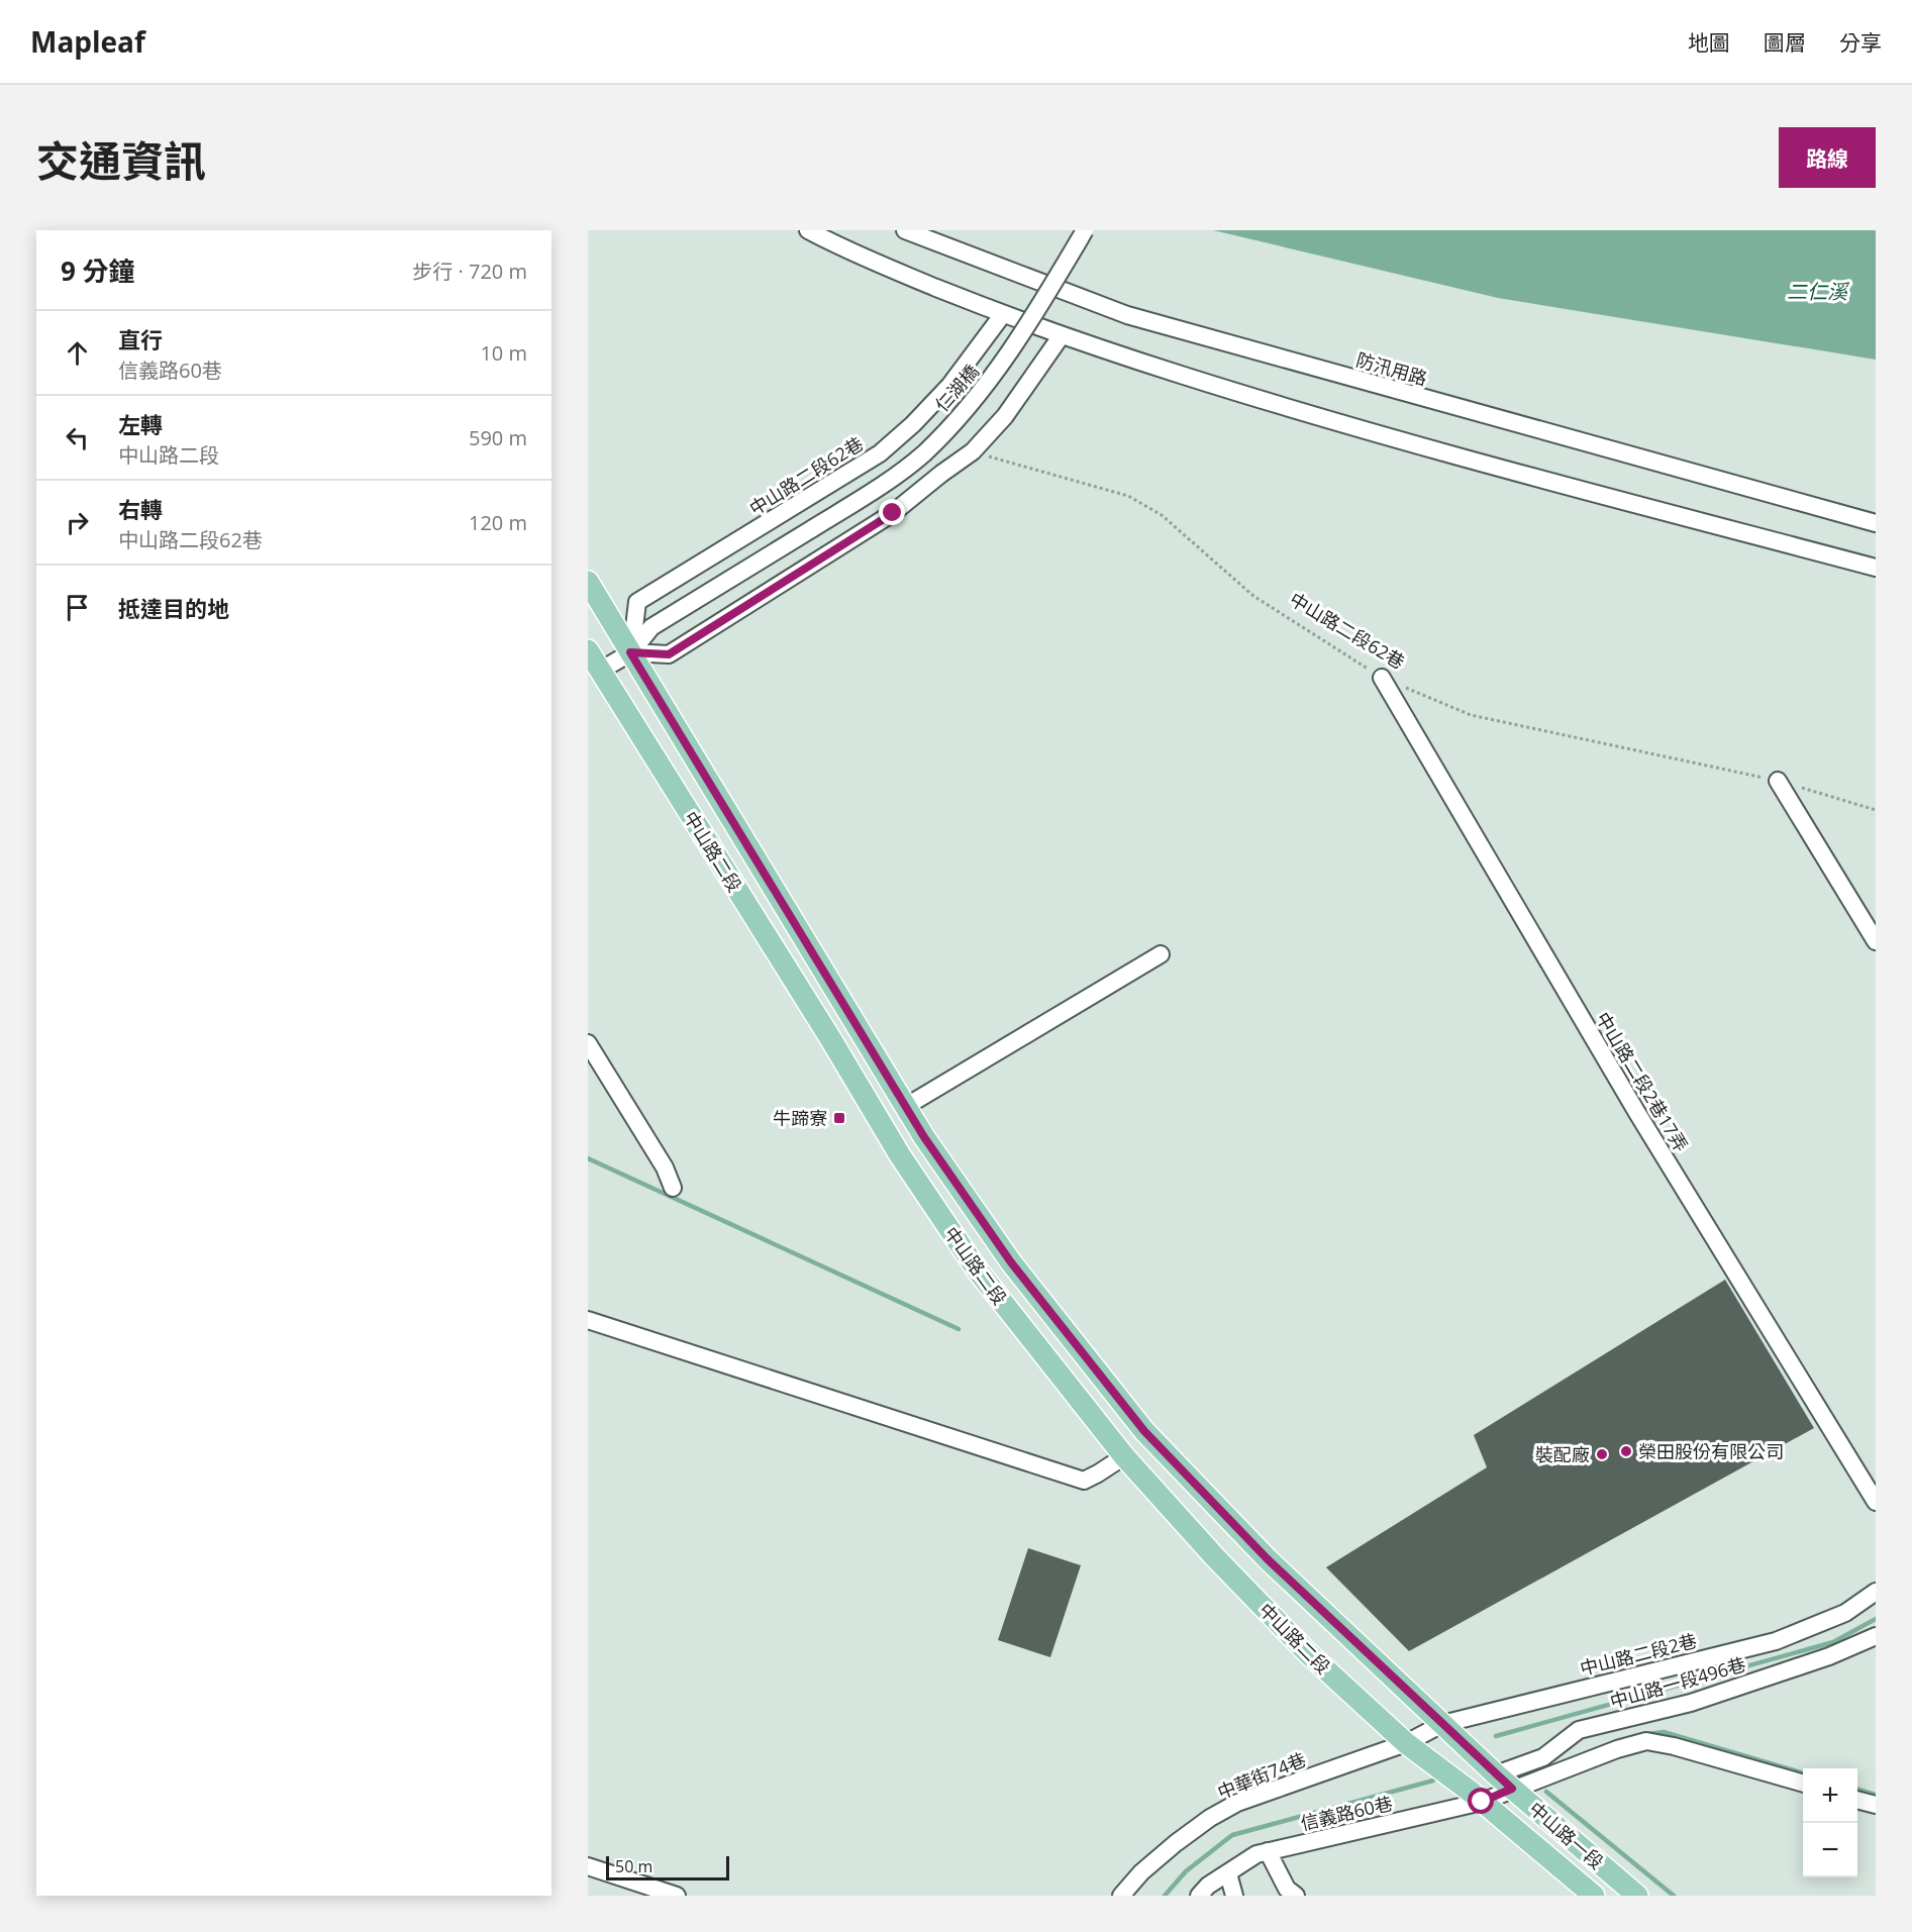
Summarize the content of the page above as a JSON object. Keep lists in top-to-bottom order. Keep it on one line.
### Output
{"streets":{"main road":["中山路二段","中山路一段"],"street":["防汛用路","仁湖橋","中山路二段62巷","中山路二段2巷17弄","中山路二段2巷","中山路一段496巷","中華街74巷","信義路60巷"]},"crossings":[["仁湖橋","中山路二段62巷"],["仁湖橋","中山路二段"],["中山路二段62巷","中山路二段"],["中山路二段62巷","中山路二段2巷17弄"],["中山路二段","中山路二段2巷"],["中山路二段","中山路一段496巷"],["中山路二段","中華街74巷"],["中山路二段","信義路60巷"],["中山路二段","中山路一段"],["中山路二段2巷","中華街74巷"],["中山路一段496巷","中山路一段"],["信義路60巷","中山路一段"]],"water":["二仁溪"],"places":{"transit":["牛蹄寮"],"other":["榮田股份有限公司","裝配廠"]},"scale_bar":"50 m","page":{"header":"Mapleaf","nav":["地圖","圖層","分享"],"title":"交通資訊","buttons":"路線","heading":["9 分鐘","步行 · 720 m"],"list":[["直行","信義路60巷","10 m"],["左轉","中山路二段","590 m"],["右轉","中山路二段62巷","120 m"],"抵達目的地"],"map_buttons":["+","−"],"scale":"50 m"}}
